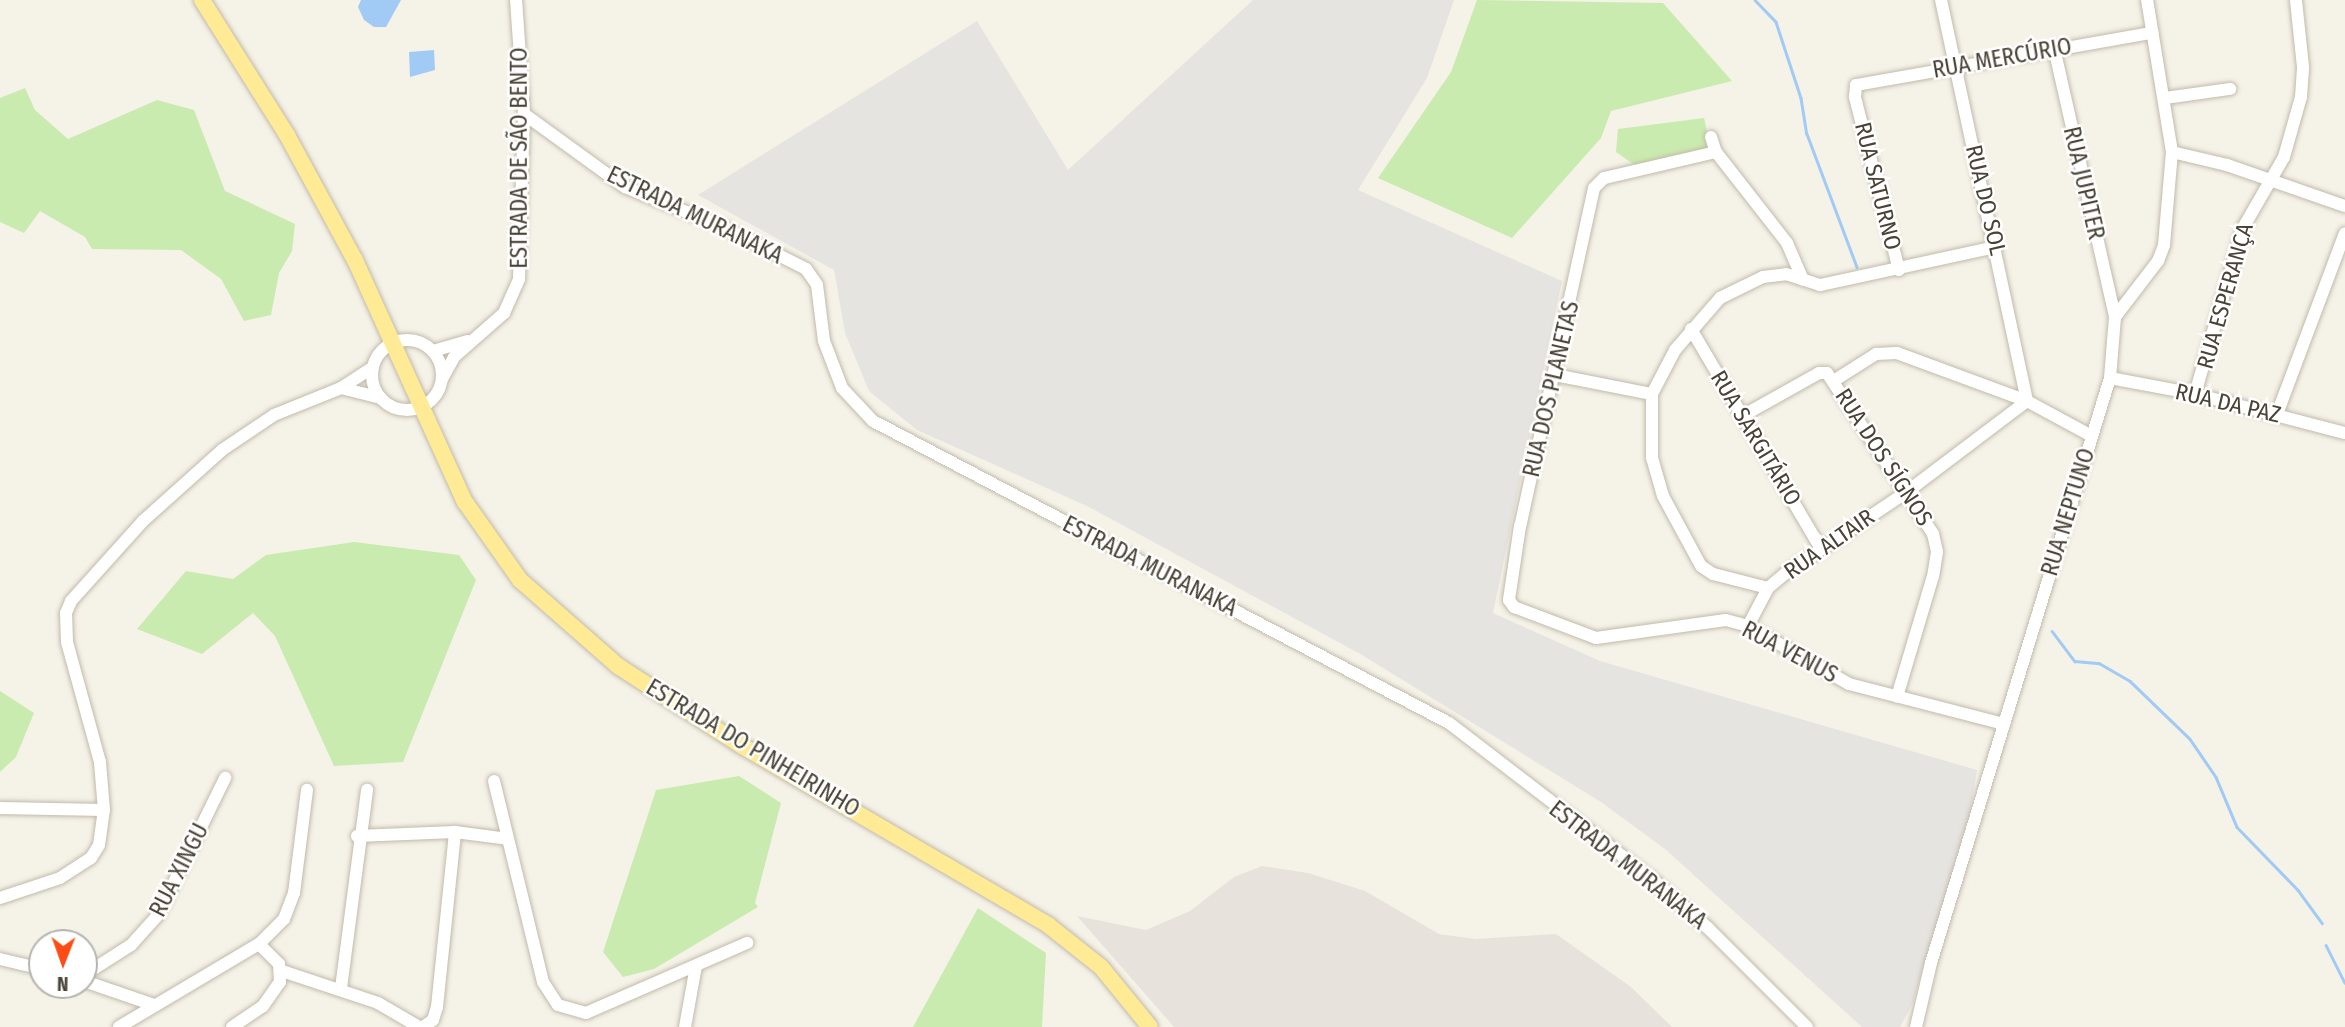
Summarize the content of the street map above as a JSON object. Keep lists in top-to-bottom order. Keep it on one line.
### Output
{"streets":{"main road":["ESTRADA DO PINHEIRINHO"],"street":["RUA MERCÚRIO","ESTRADA DE SÃO BENTO","RUA JUPITER","RUA SATURNO","RUA DO SOL","ESTRADA MURANAKA","RUA ESPERANÇA","RUA DOS PLANETAS","RUA DA PAZ","RUA SARGITÁRIO","RUA DOS SÍGNOS","RUA NEPTUNO","RUA ALTAIR","RUA VENUS","RUA XINGU"]},"crossings":[["RUA MERCÚRIO","RUA JUPITER"],["RUA MERCÚRIO","RUA SATURNO"],["RUA MERCÚRIO","RUA DO SOL"],["ESTRADA DE SÃO BENTO","ESTRADA MURANAKA"],["RUA JUPITER","RUA NEPTUNO"],["RUA SATURNO","RUA SARGITÁRIO"],["RUA DO SOL","RUA ALTAIR"],["RUA ESPERANÇA","RUA DA PAZ"],["RUA DOS PLANETAS","RUA VENUS"],["RUA DA PAZ","RUA NEPTUNO"],["RUA SARGITÁRIO","RUA ALTAIR"],["RUA DOS SÍGNOS","RUA ALTAIR"],["RUA DOS SÍGNOS","RUA VENUS"],["RUA NEPTUNO","RUA VENUS"]],"north":"bottom"}
